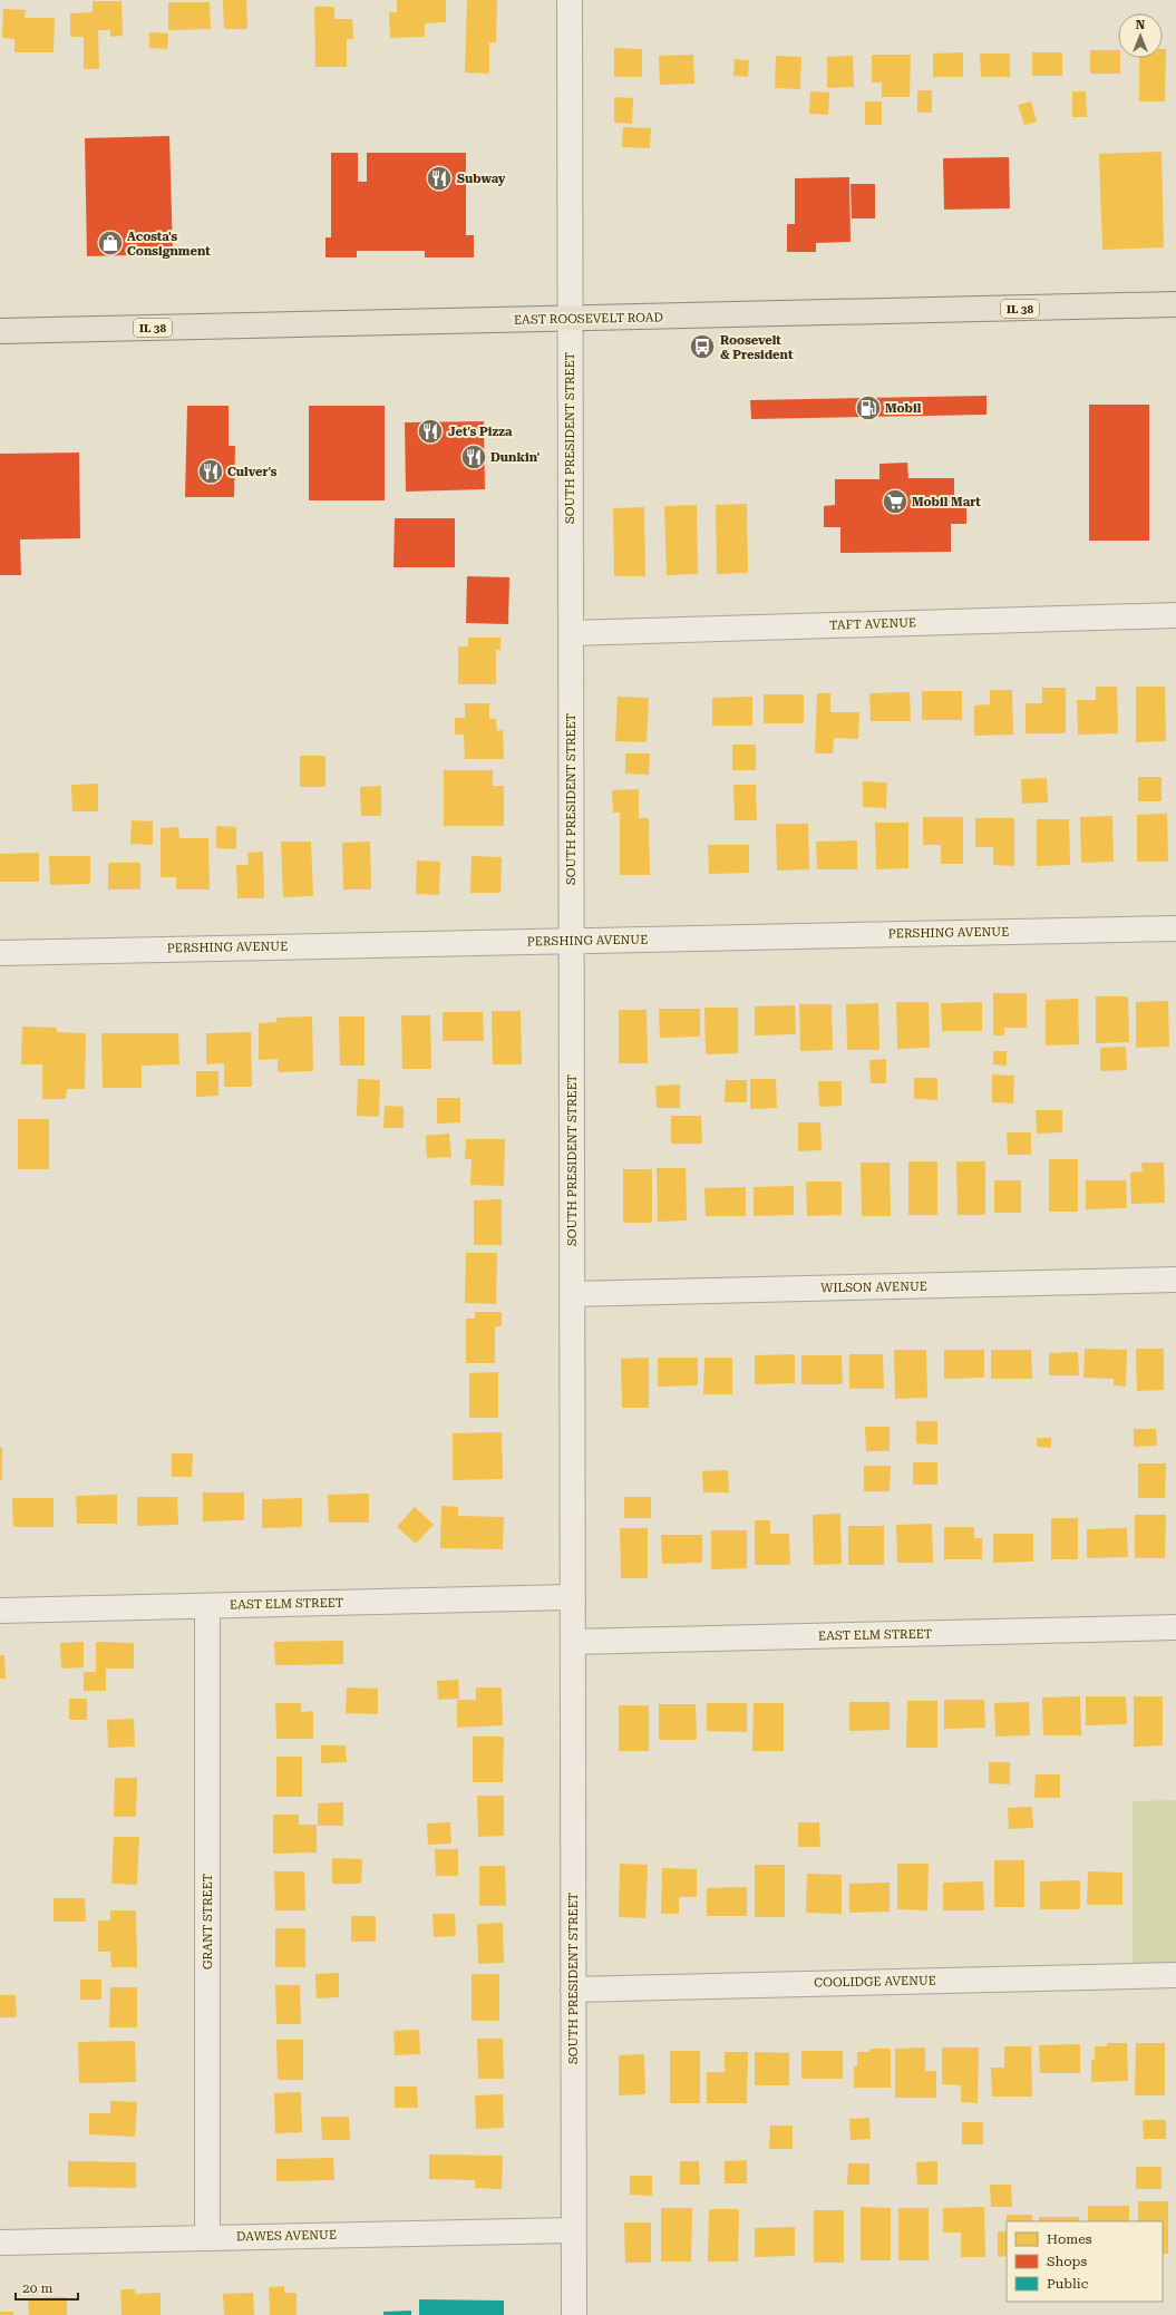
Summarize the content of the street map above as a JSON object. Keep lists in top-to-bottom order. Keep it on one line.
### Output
{"streets":{"main road":["IL 38","EAST ROOSEVELT ROAD"],"street":["SOUTH PRESIDENT STREET","TAFT AVENUE","PERSHING AVENUE","WILSON AVENUE","EAST ELM STREET","GRANT STREET","COOLIDGE AVENUE","DAWES AVENUE"]},"crossings":[["EAST ROOSEVELT ROAD","SOUTH PRESIDENT STREET"],["SOUTH PRESIDENT STREET","TAFT AVENUE"],["SOUTH PRESIDENT STREET","PERSHING AVENUE"],["SOUTH PRESIDENT STREET","WILSON AVENUE"],["SOUTH PRESIDENT STREET","EAST ELM STREET"],["SOUTH PRESIDENT STREET","COOLIDGE AVENUE"],["SOUTH PRESIDENT STREET","DAWES AVENUE"],["EAST ELM STREET","GRANT STREET"],["GRANT STREET","DAWES AVENUE"]],"places":{"restaurant":["Subway","Jet's Pizza","Dunkin'","Culver's"],"shop":["Acosta's Consignment"],"bus stop":["Roosevelt & President"],"fuel station":["Mobil"],"supermarket":["Mobil Mart"]},"legend":["Homes","Shops","Public"],"scale_bar":"20 m","north":"top"}
